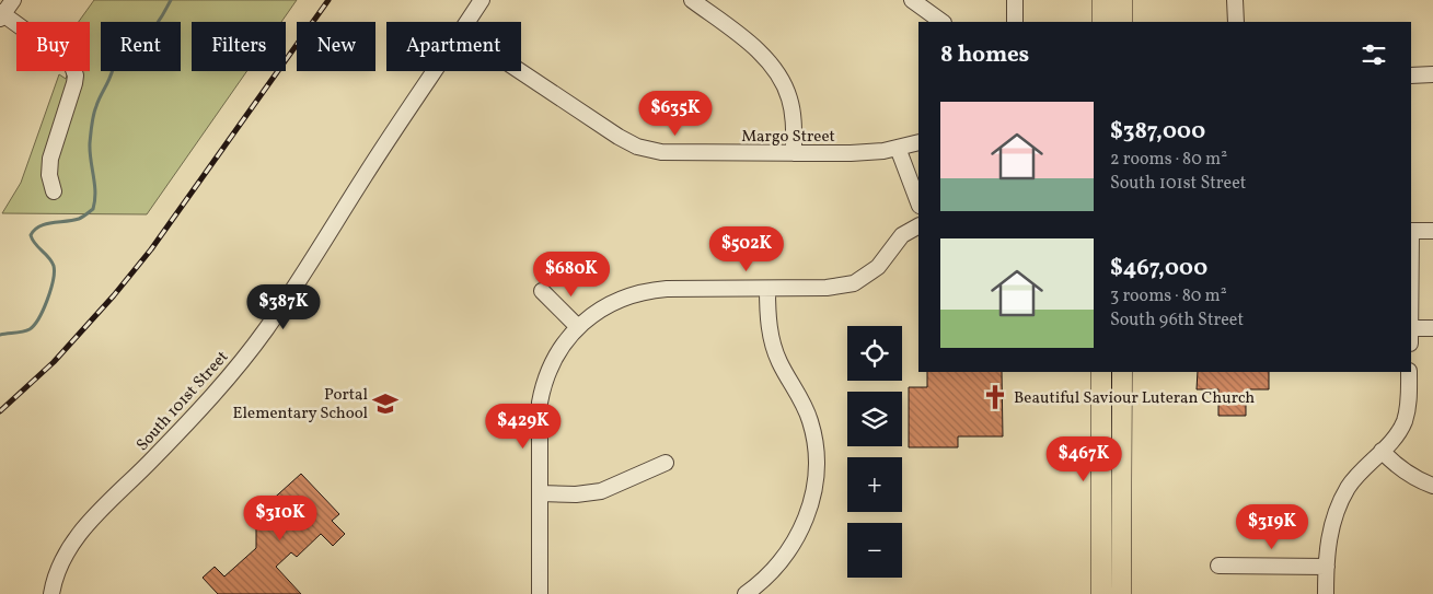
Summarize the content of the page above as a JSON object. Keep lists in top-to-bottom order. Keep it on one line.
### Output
{"streets":{"street":["Margo Street","South 101st Street"]},"places":{"church":["Beautiful Saviour Luteran Church"],"school or university":["Portal Elementary School"]},"page":{"chip":["Buy","Rent","Filters","New","Apartment"],"heading":"8 homes","list":[{"name":"$387,000","note":"2 rooms · 80 m² · South 101st Street"},{"name":"$467,000","note":"3 rooms · 80 m² · South 96th Street"}],"price":["$635K","$502K","$680K","$387K","$429K","$467K","$310K","$319K"],"map_buttons":["+","−"]}}
